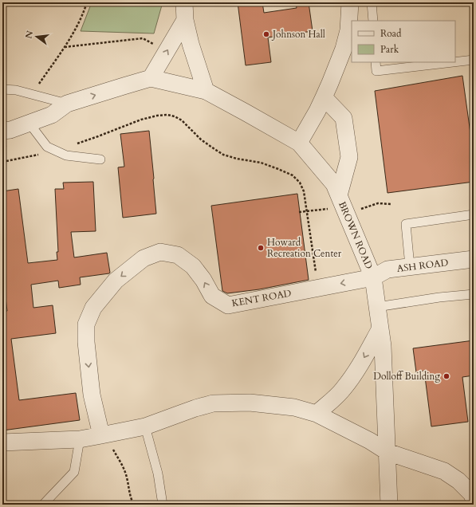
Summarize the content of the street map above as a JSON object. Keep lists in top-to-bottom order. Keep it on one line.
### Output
{"streets":{"street":["BROWN ROAD","ASH ROAD","KENT ROAD"]},"crossings":[["BROWN ROAD","ASH ROAD"],["BROWN ROAD","KENT ROAD"],["ASH ROAD","KENT ROAD"]],"places":["Johnson Hall","Howard Recreation Center","Dolloff Building"],"legend":["Road","Park"],"north":"left"}
